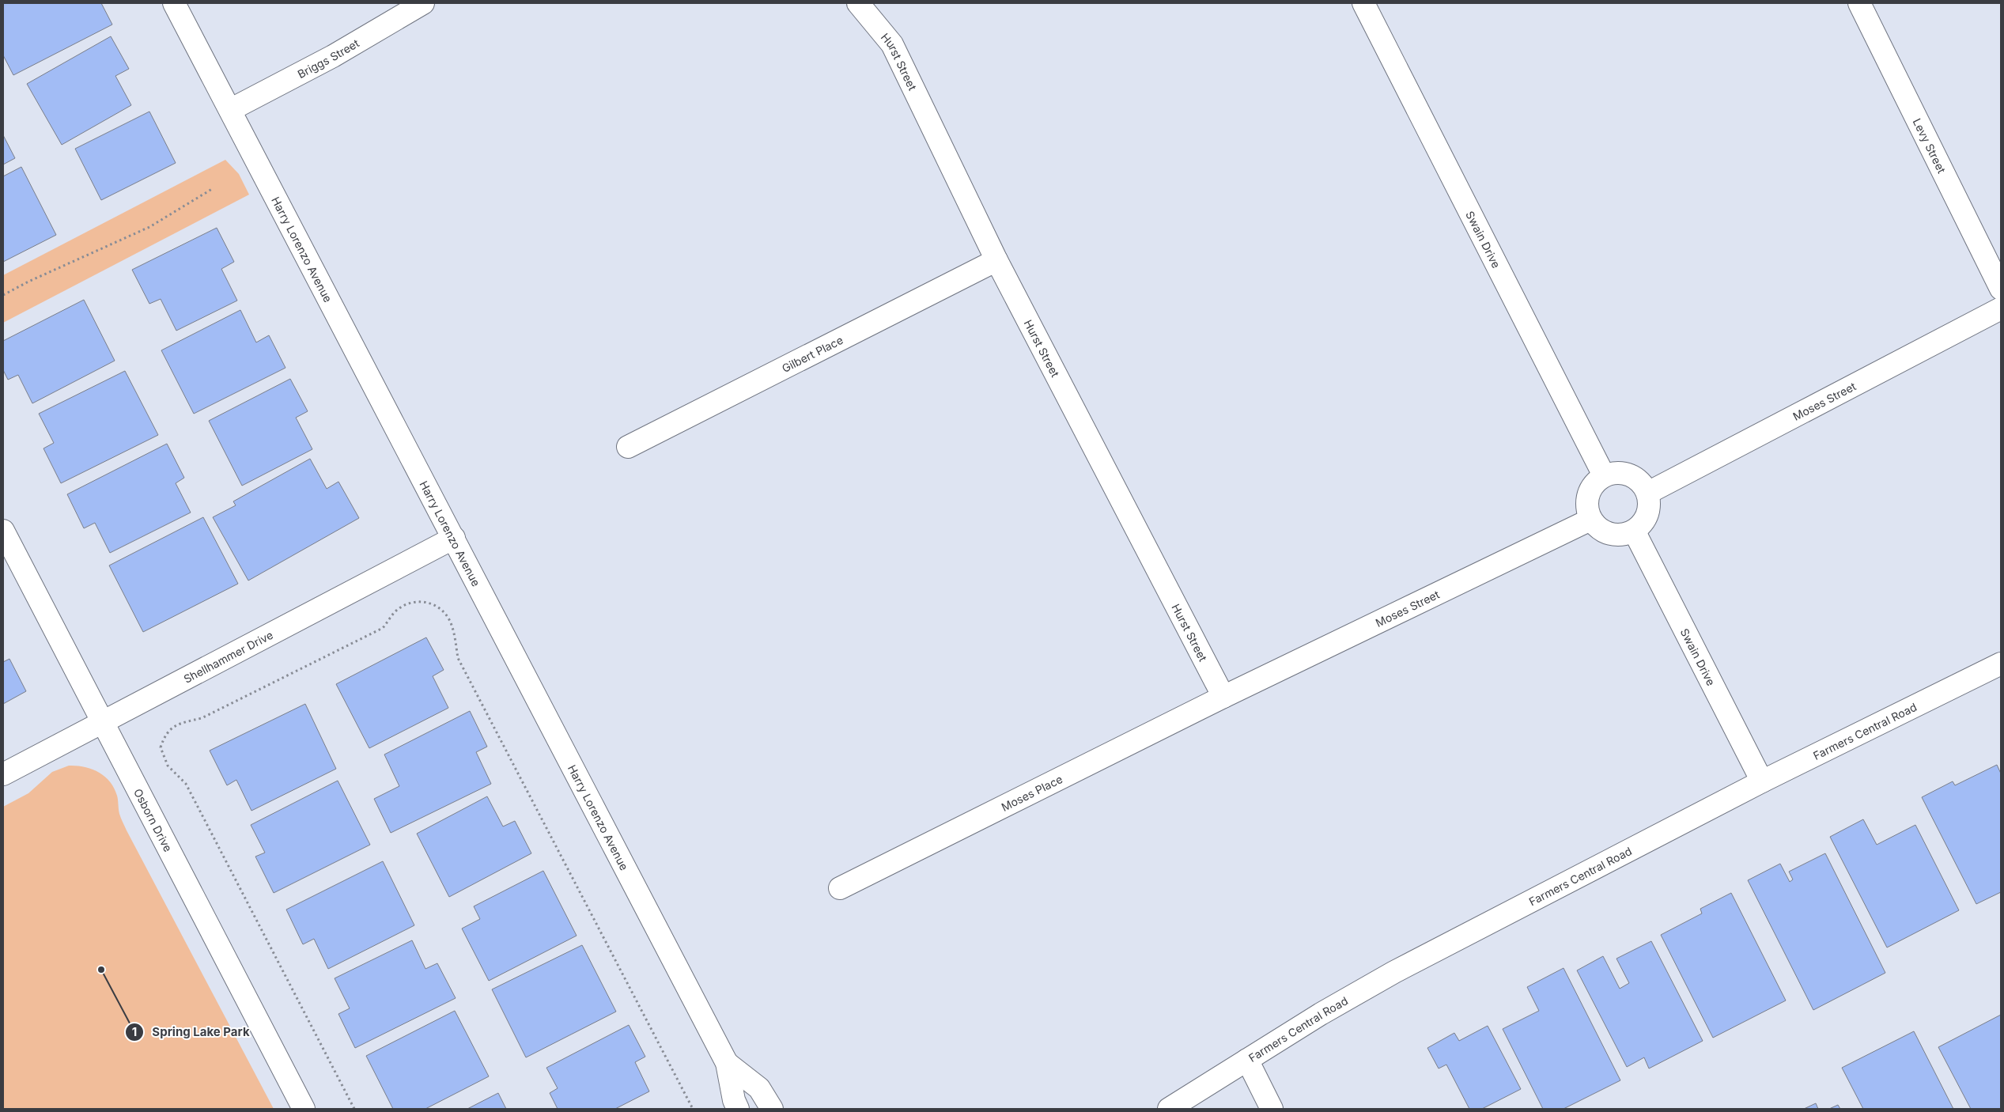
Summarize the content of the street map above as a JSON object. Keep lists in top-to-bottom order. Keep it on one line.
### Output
{"streets":{"street":["Briggs Street","Hurst Street","Levy Street","Swain Drive","Harry Lorenzo Avenue","Gilbert Place","Moses Street","Shellhammer Drive","Farmers Central Road","Moses Place","Osborn Drive"]},"crossings":[["Briggs Street","Harry Lorenzo Avenue"],["Hurst Street","Gilbert Place"],["Hurst Street","Moses Street"],["Hurst Street","Moses Place"],["Swain Drive","Moses Street"],["Swain Drive","Farmers Central Road"],["Harry Lorenzo Avenue","Shellhammer Drive"],["Moses Street","Moses Place"],["Shellhammer Drive","Osborn Drive"]],"places":["Spring Lake Park"]}
